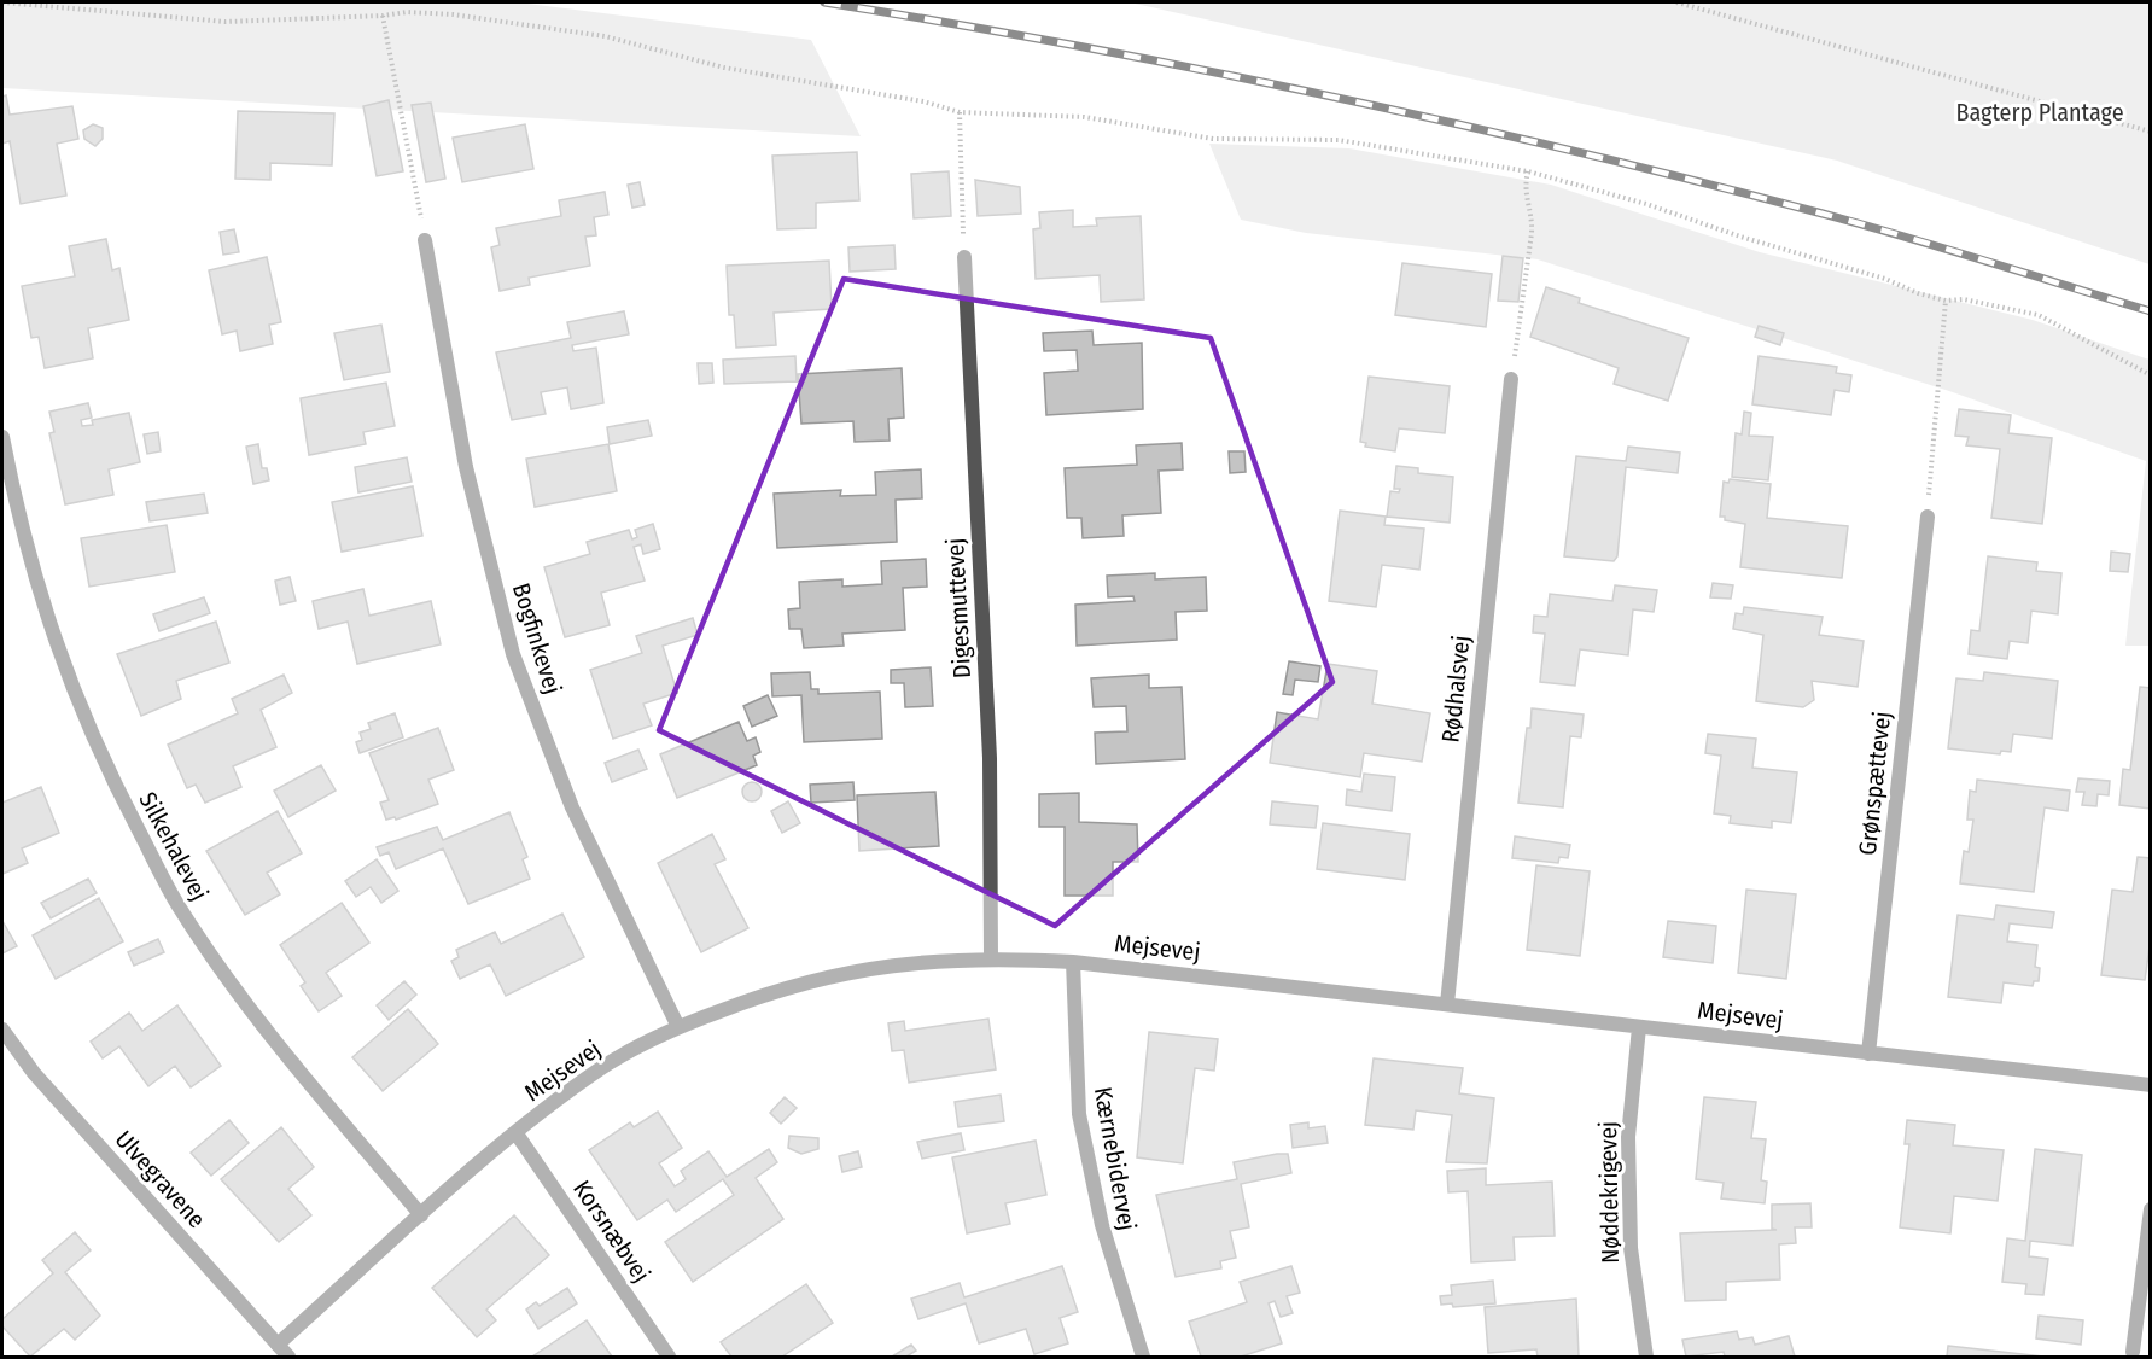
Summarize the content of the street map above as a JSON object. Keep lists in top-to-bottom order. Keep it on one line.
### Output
{"streets":{"street":["Digesmuttevej","Bogfinkevej","Rødhalsvej","Grønspættevej","Silkehalevej","Mejsevej","Kærnebidervej","Ulvegravene","Nøddekrigevej","Korsnæbvej"]},"crossings":[["Digesmuttevej","Mejsevej"],["Bogfinkevej","Mejsevej"],["Rødhalsvej","Mejsevej"],["Grønspættevej","Mejsevej"],["Silkehalevej","Mejsevej"],["Mejsevej","Kærnebidervej"],["Mejsevej","Ulvegravene"],["Mejsevej","Nøddekrigevej"],["Mejsevej","Korsnæbvej"]],"parks":["Bagterp Plantage"]}
